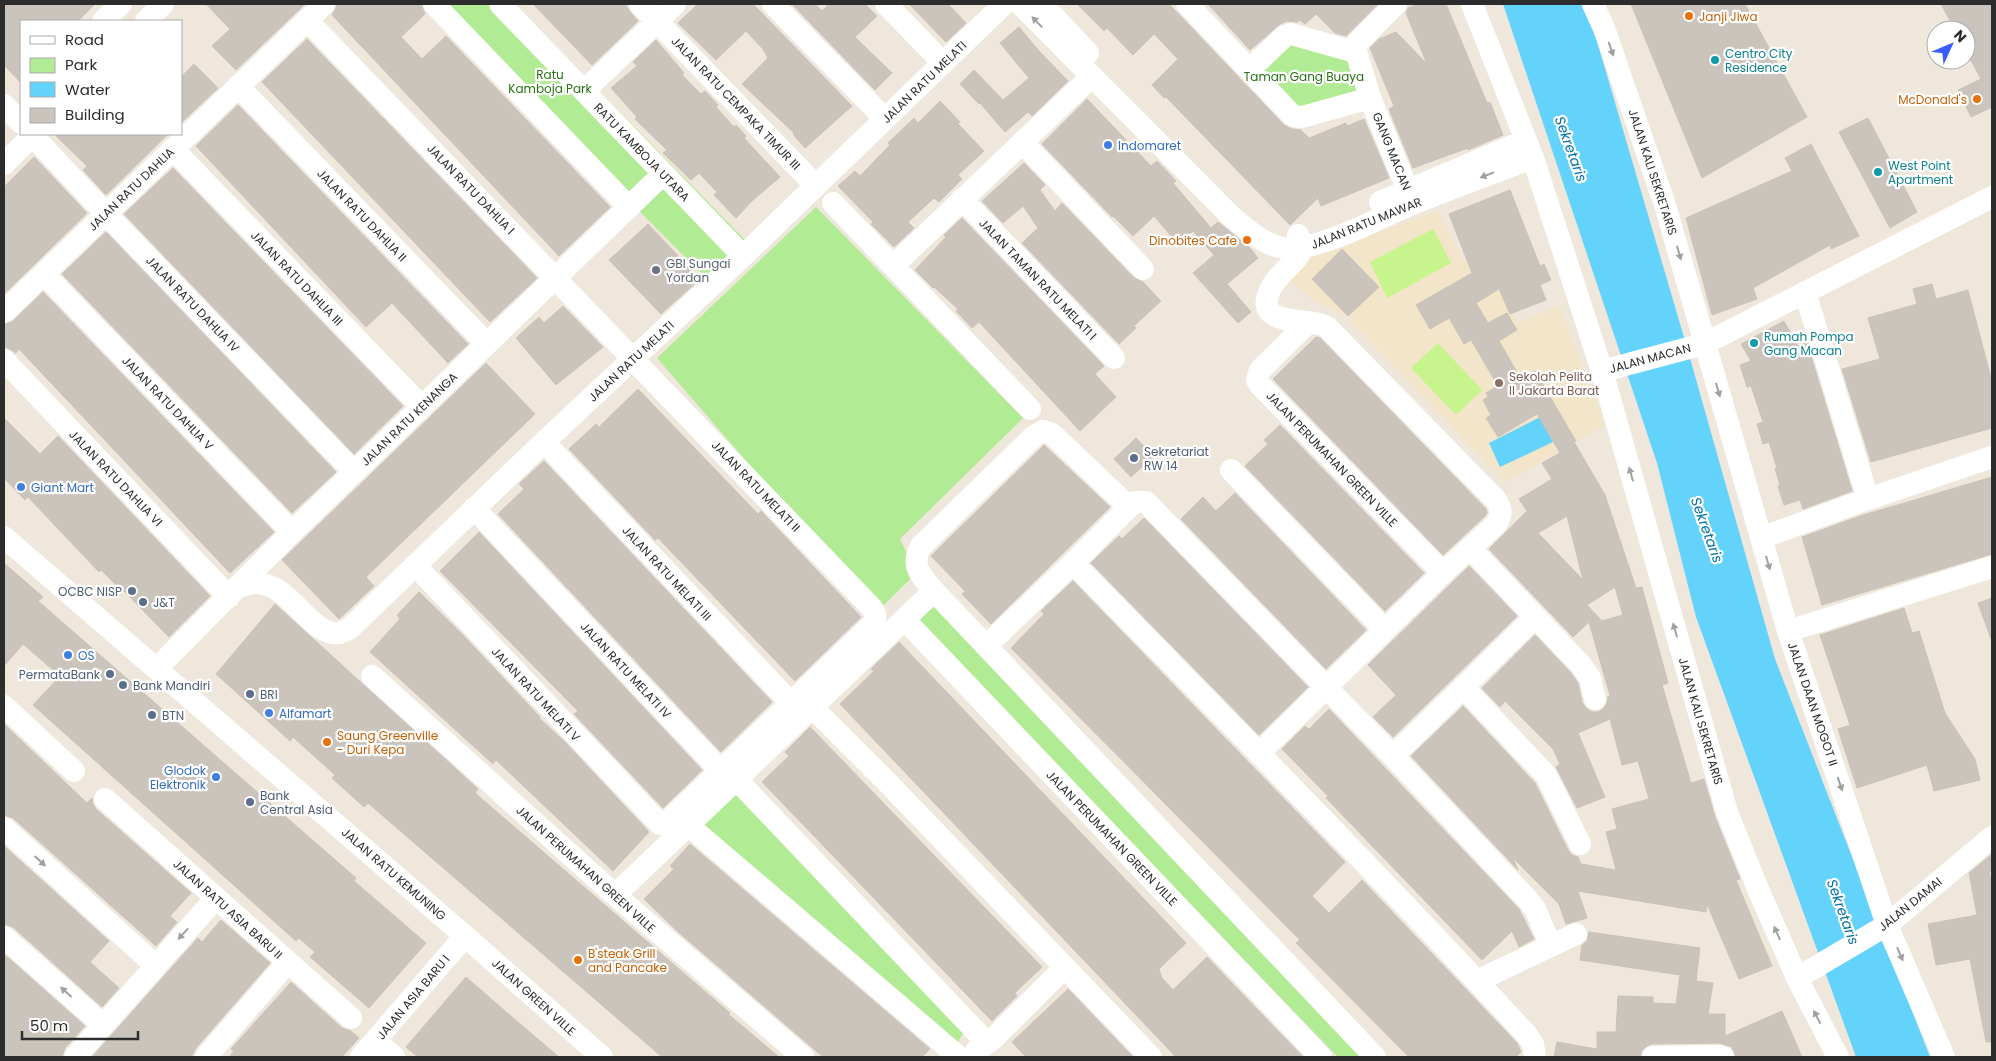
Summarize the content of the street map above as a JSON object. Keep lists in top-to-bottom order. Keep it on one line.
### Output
{"streets":{"street":["JALAN RATU MELATI","JALAN RATU CEMPAKA TIMUR III","GANG MACAN","RATU KAMBOJA UTARA","JALAN KALI SEKRETARIS","JALAN RATU DAHLIA","JALAN RATU DAHLIA I","JALAN RATU DAHLIA II","JALAN RATU MAWAR","JALAN RATU DAHLIA III","JALAN TAMAN RATU MELATI I","JALAN RATU DAHLIA IV","JALAN MACAN","JALAN RATU DAHLIA V","JALAN RATU KENANGA","JALAN PERUMAHAN GREEN VILLE","JALAN RATU DAHLIA VI","JALAN RATU MELATI II","JALAN RATU MELATI III","JALAN RATU MELATI IV","JALAN RATU MELATI V","JALAN DAAN MOGOT II","JALAN RATU KEMUNING","JALAN DAMAI","JALAN RATU ASIA BARU II","JALAN ASIA BARU I","JALAN GREEN VILLE"]},"crossings":[["JALAN RATU MELATI","JALAN RATU CEMPAKA TIMUR III"],["JALAN RATU MELATI","RATU KAMBOJA UTARA"],["JALAN RATU MELATI","JALAN RATU DAHLIA I"],["JALAN RATU MELATI","JALAN RATU KENANGA"],["JALAN RATU MELATI","JALAN RATU DAHLIA VI"],["JALAN RATU MELATI","JALAN RATU MELATI II"],["JALAN RATU MELATI","JALAN RATU MELATI III"],["JALAN RATU MELATI","JALAN RATU MELATI IV"],["JALAN RATU MELATI","JALAN RATU MELATI V"],["GANG MACAN","JALAN RATU MAWAR"],["RATU KAMBOJA UTARA","JALAN RATU KENANGA"],["JALAN KALI SEKRETARIS","JALAN MACAN"],["JALAN KALI SEKRETARIS","JALAN DAAN MOGOT II"],["JALAN KALI SEKRETARIS","JALAN DAMAI"],["JALAN RATU DAHLIA","JALAN RATU DAHLIA I"],["JALAN RATU DAHLIA","JALAN RATU DAHLIA II"],["JALAN RATU DAHLIA","JALAN RATU DAHLIA III"],["JALAN RATU DAHLIA","JALAN RATU DAHLIA IV"],["JALAN RATU DAHLIA","JALAN RATU DAHLIA V"],["JALAN RATU DAHLIA I","JALAN RATU KENANGA"],["JALAN RATU DAHLIA I","JALAN RATU MELATI II"],["JALAN RATU DAHLIA II","JALAN RATU KENANGA"],["JALAN RATU MAWAR","JALAN MACAN"],["JALAN RATU DAHLIA III","JALAN RATU KENANGA"],["JALAN RATU DAHLIA IV","JALAN RATU KENANGA"],["JALAN MACAN","JALAN DAAN MOGOT II"],["JALAN RATU DAHLIA V","JALAN RATU KENANGA"],["JALAN RATU KENANGA","JALAN RATU DAHLIA VI"],["JALAN RATU KENANGA","JALAN RATU KEMUNING"],["JALAN RATU MELATI II","JALAN RATU MELATI III"],["JALAN RATU MELATI IV","JALAN RATU MELATI V"],["JALAN DAAN MOGOT II","JALAN DAMAI"],["JALAN RATU KEMUNING","JALAN ASIA BARU I"],["JALAN RATU KEMUNING","JALAN GREEN VILLE"],["JALAN ASIA BARU I","JALAN GREEN VILLE"]],"one_way":["JALAN DAAN MOGOT II"],"water":["Sekretaris"],"parks":["Ratu Kamboja Park","Taman Gang Buaya"],"places":["Janji Jiwa","Centro City Residence","McDonald's","Indomaret","West Point Apartment","Dinobites Cafe","GBI Sungai Yordan","Rumah Pompa Gang Macan","Sekolah Pelita II Jakarta Barat","Sekretariat RW 14","Giant Mart","OCBC NISP","J&T","OS","PermataBank","Bank Mandiri","BRI","Alfamart","BTN","Saung Greenville - Duri Kepa","Glodok Elektronik","Bank Central Asia","B'steak Grill and Pancake"],"legend":["Road","Park","Water","Building"],"scale_bar":"50 m","north":"top right"}
